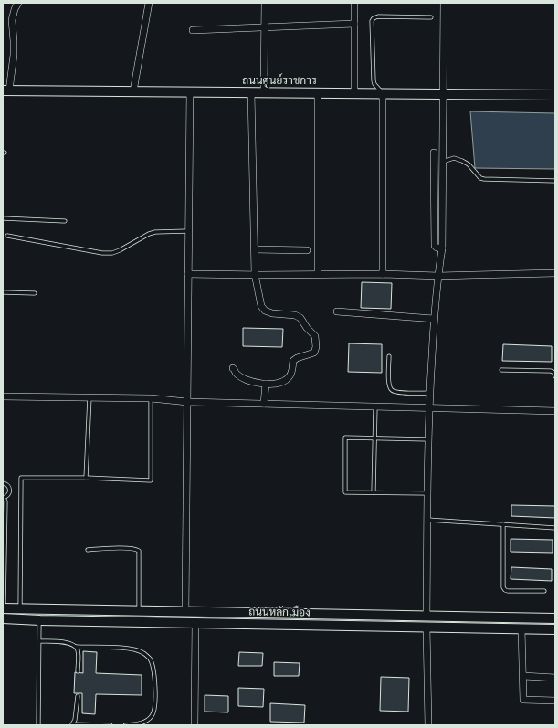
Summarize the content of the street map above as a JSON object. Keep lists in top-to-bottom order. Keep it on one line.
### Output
{"streets":{"street":["ถนนศูนย์ราชการ","ถนนหลักเมือง"]}}
